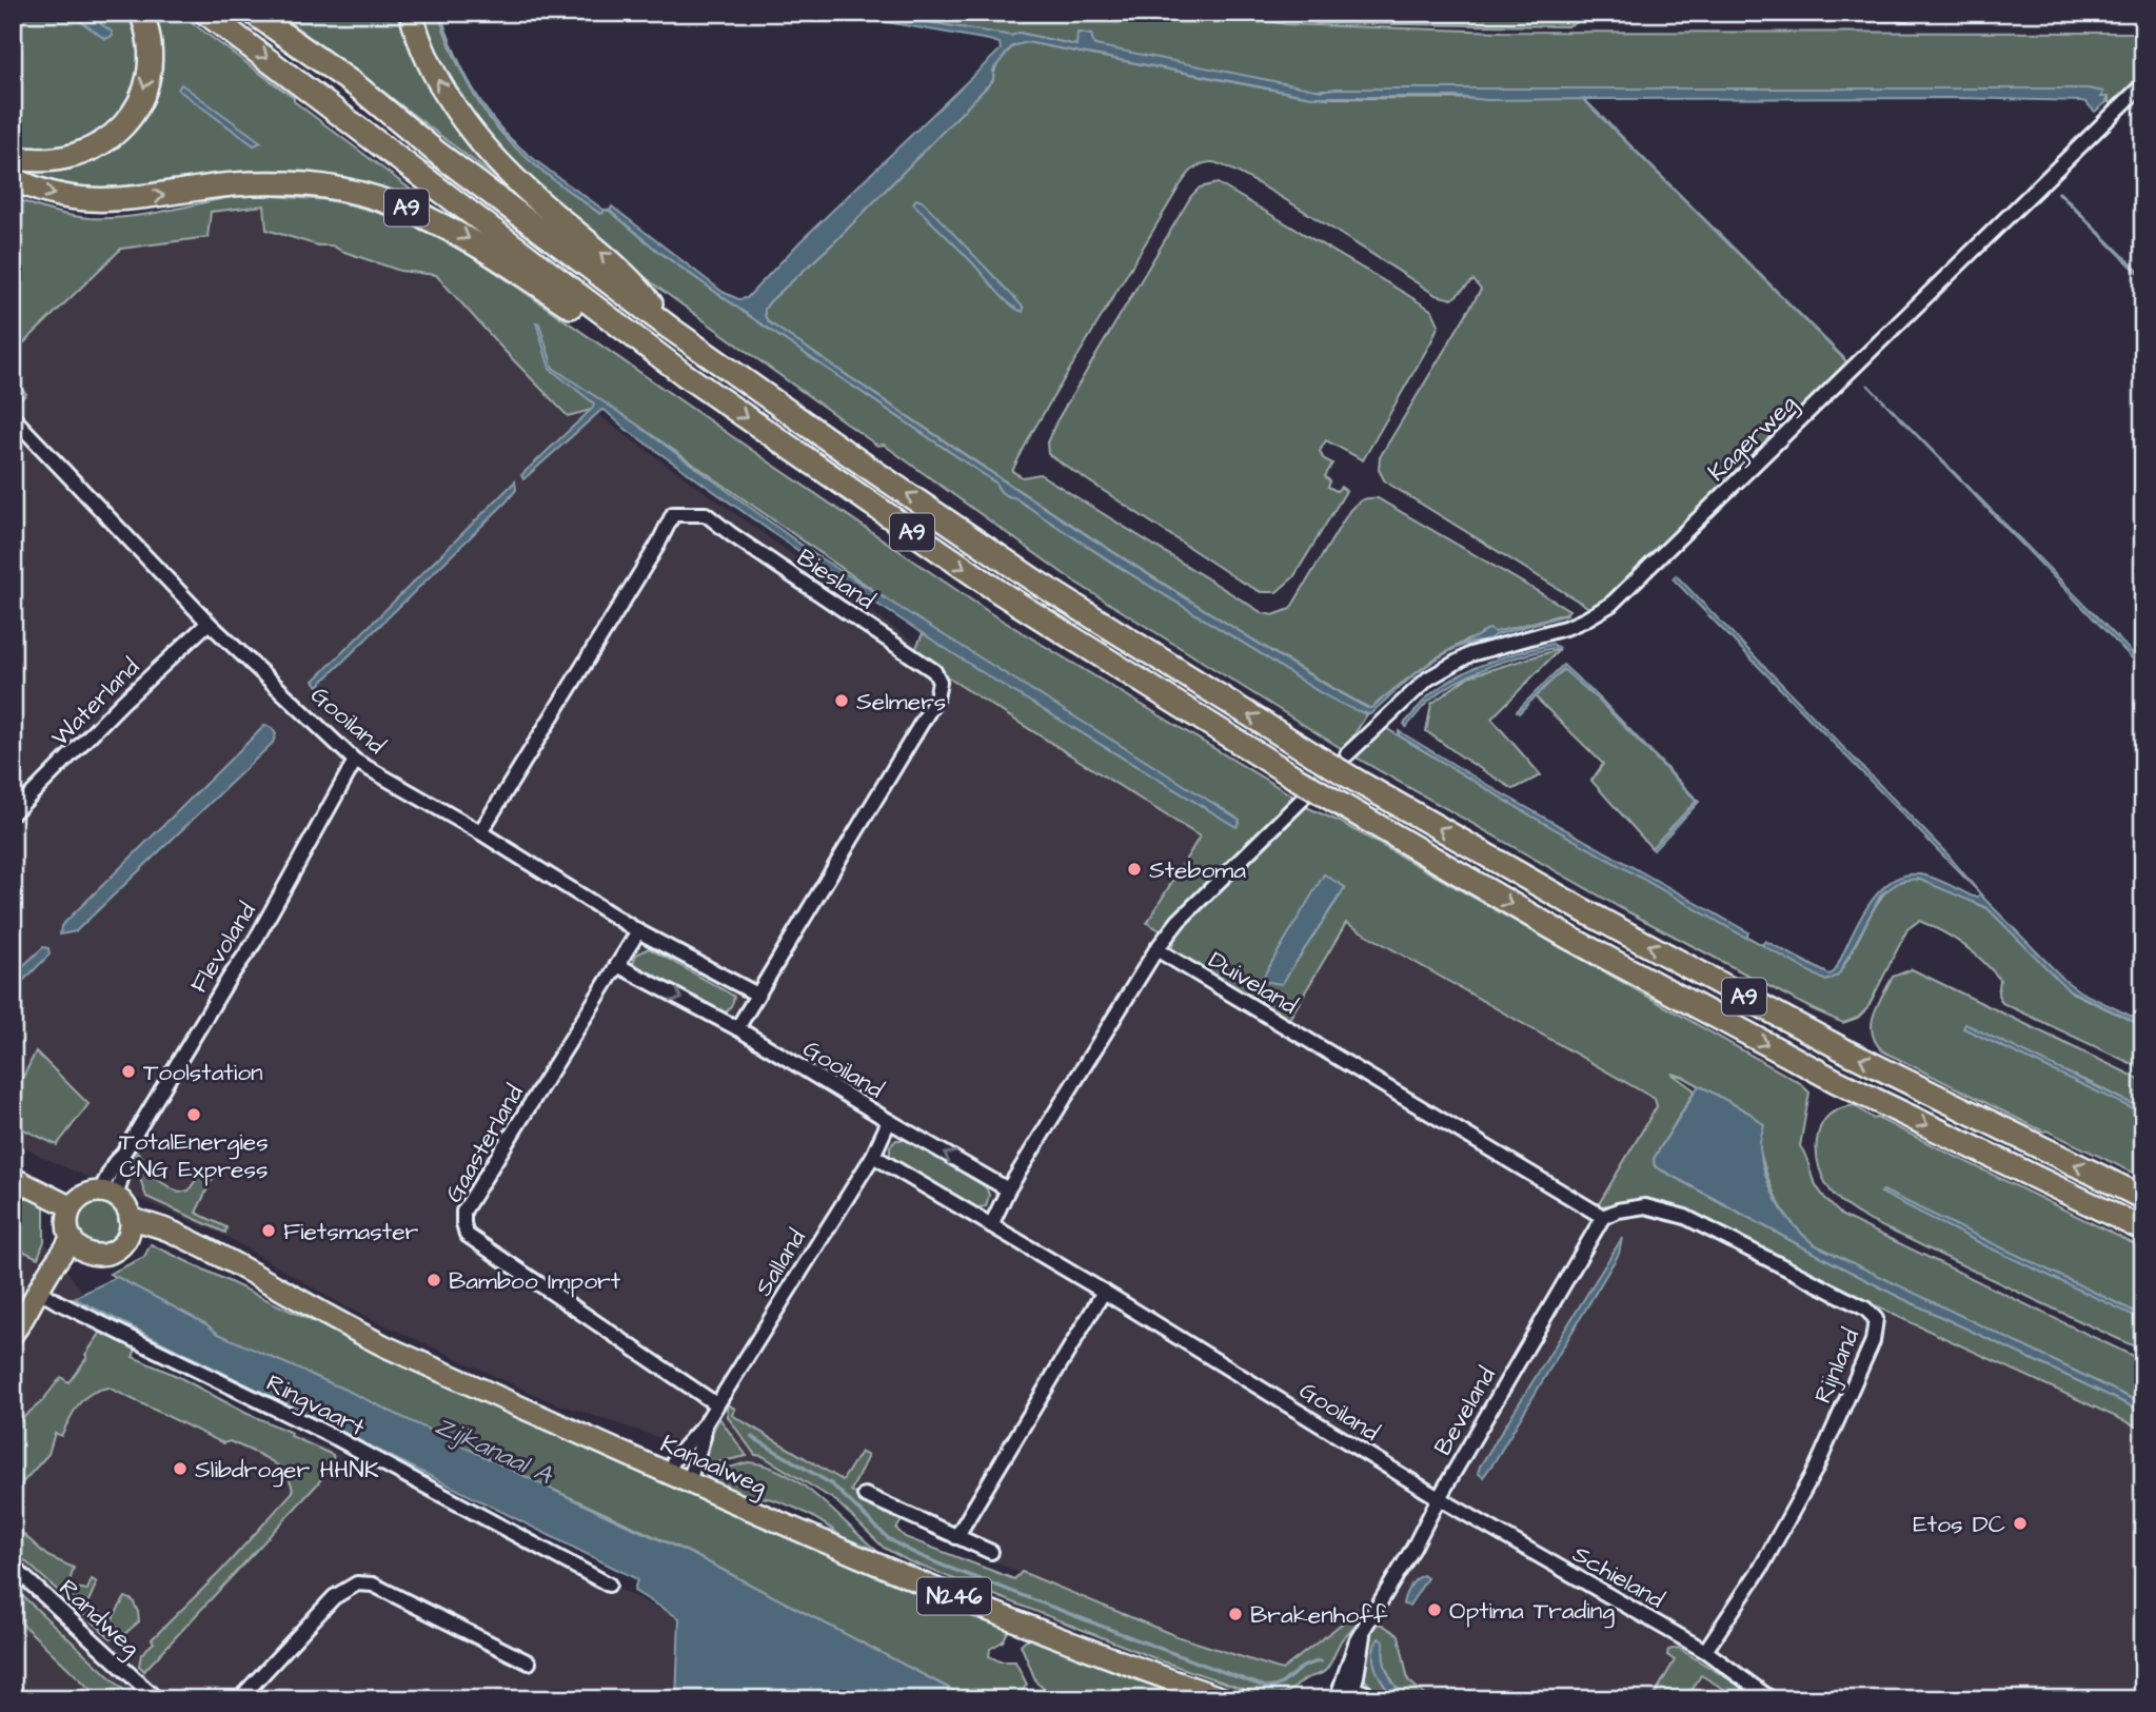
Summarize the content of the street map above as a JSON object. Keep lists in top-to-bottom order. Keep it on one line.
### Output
{"streets":{"highway":["A9"],"main road":["Kanaalweg","N246"],"street":["Kagerweg","Biesland","Waterland","Gooiland","Flevoland","Duiveland","Gaasterland","Salland","Rijnland","Ringvaart","Beveland","Schieland","Randweg"]},"crossings":[["Biesland","Gooiland"],["Waterland","Gooiland"],["Gooiland","Flevoland"],["Gooiland","Gaasterland"],["Gooiland","Salland"],["Gooiland","Beveland"],["Gooiland","Schieland"],["Flevoland","Kanaalweg"],["Flevoland","N246"],["Duiveland","Rijnland"],["Duiveland","Beveland"],["Gaasterland","Salland"],["Salland","Kanaalweg"],["Rijnland","Beveland"],["Rijnland","Schieland"],["Beveland","Schieland"],["Kanaalweg","N246"]],"water":["Zijkanaal A"],"places":["Selmers","Steboma","Toolstation","TotalEnergies CNG Express","Fietsmaster","Bamboo Import","Slibdroger HHNK","Etos DC","Optima Trading","Brakenhoff"]}
